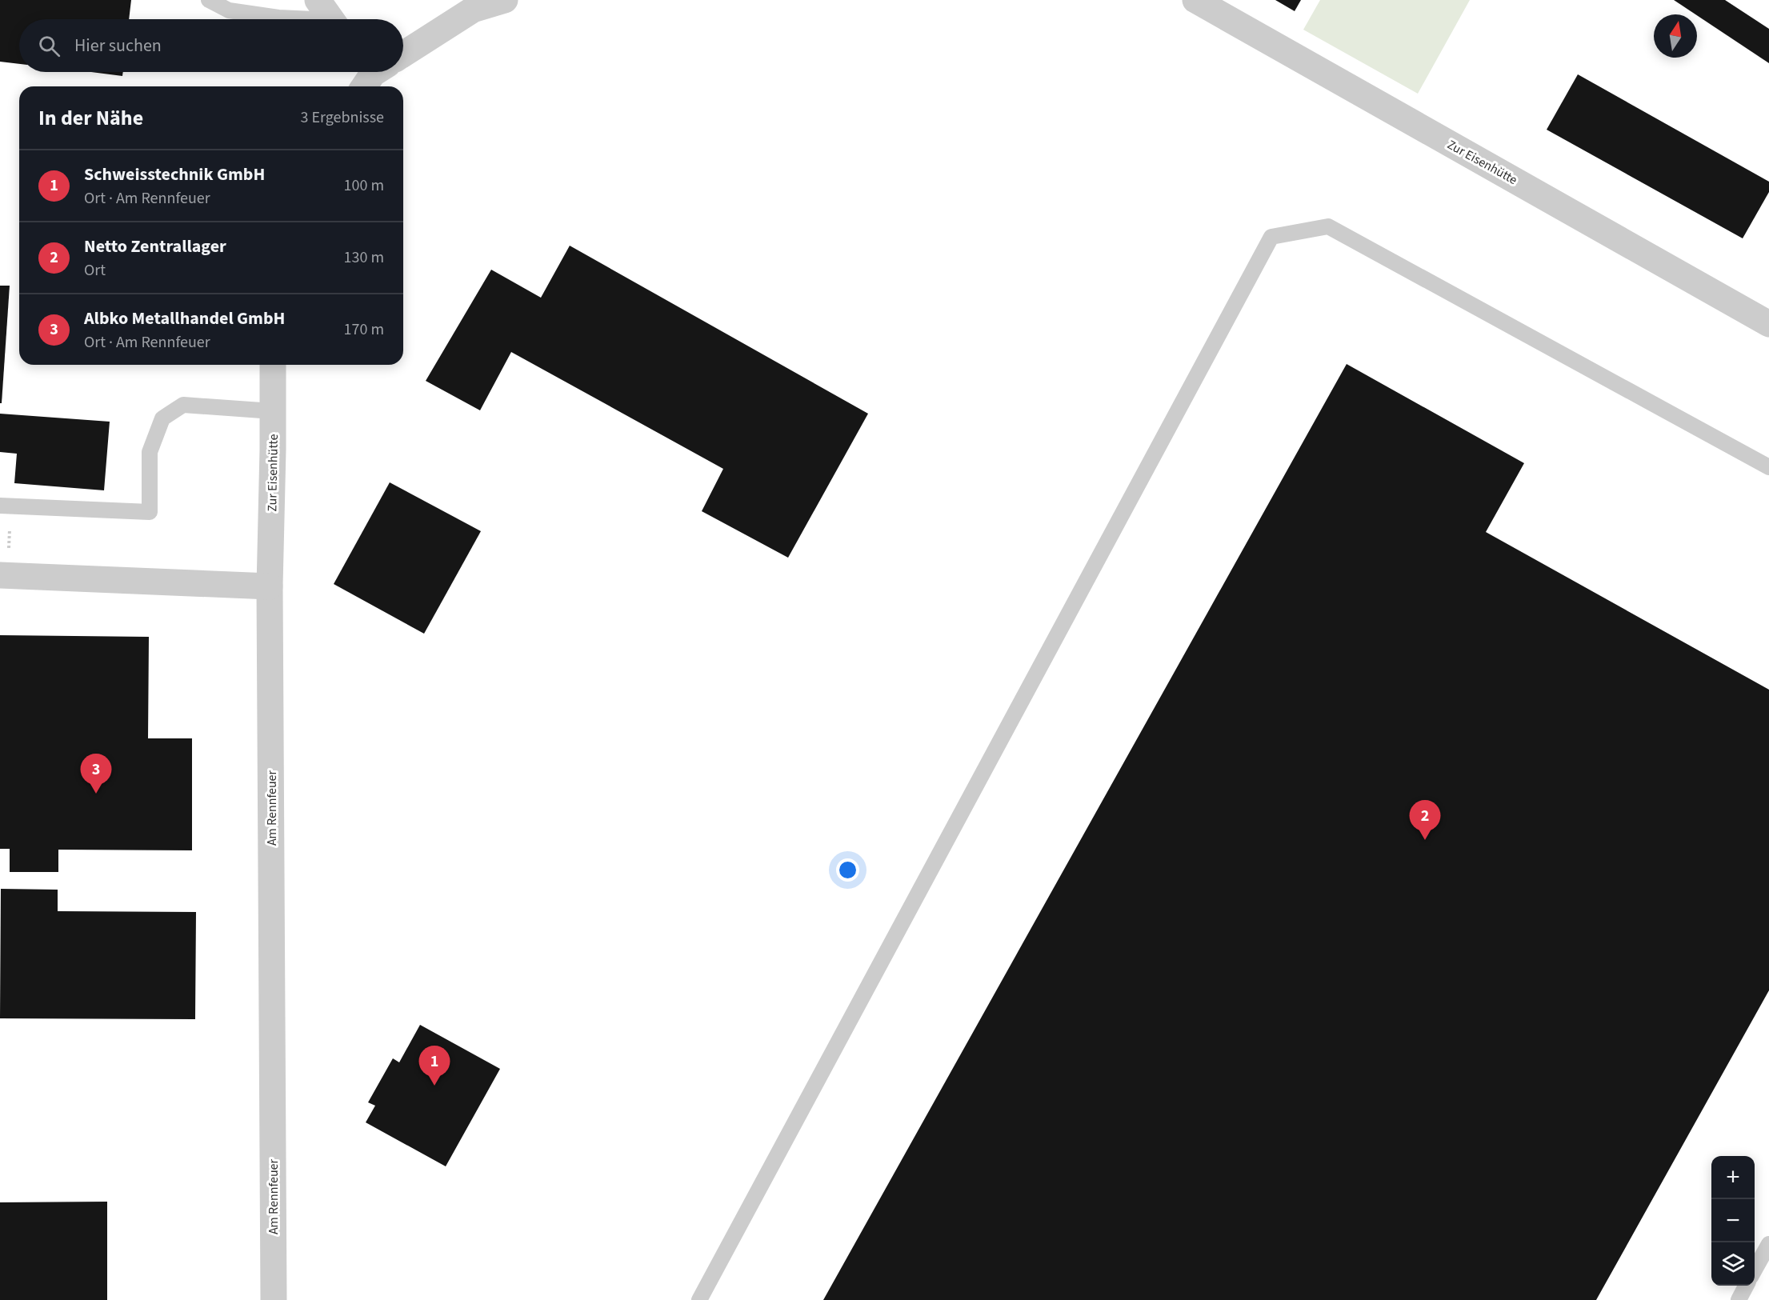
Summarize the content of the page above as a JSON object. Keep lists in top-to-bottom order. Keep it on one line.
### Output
{"streets":{"street":["Zur Eisenhütte","Am Rennfeuer"]},"crossings":[["Zur Eisenhütte","Am Rennfeuer"]],"north":"top","page":{"search":"Hier suchen","heading":["In der Nähe","3 Ergebnisse"],"list":[{"mark":"1","name":"Schweisstechnik GmbH","note":"Ort · Am Rennfeuer","value":"100 m"},{"mark":"2","name":"Netto Zentrallager","note":"Ort","value":"130 m"},{"mark":"3","name":"Albko Metallhandel GmbH","note":"Ort · Am Rennfeuer","value":"170 m"}],"pins":["3","2","1"],"map_buttons":["+","−"]}}
